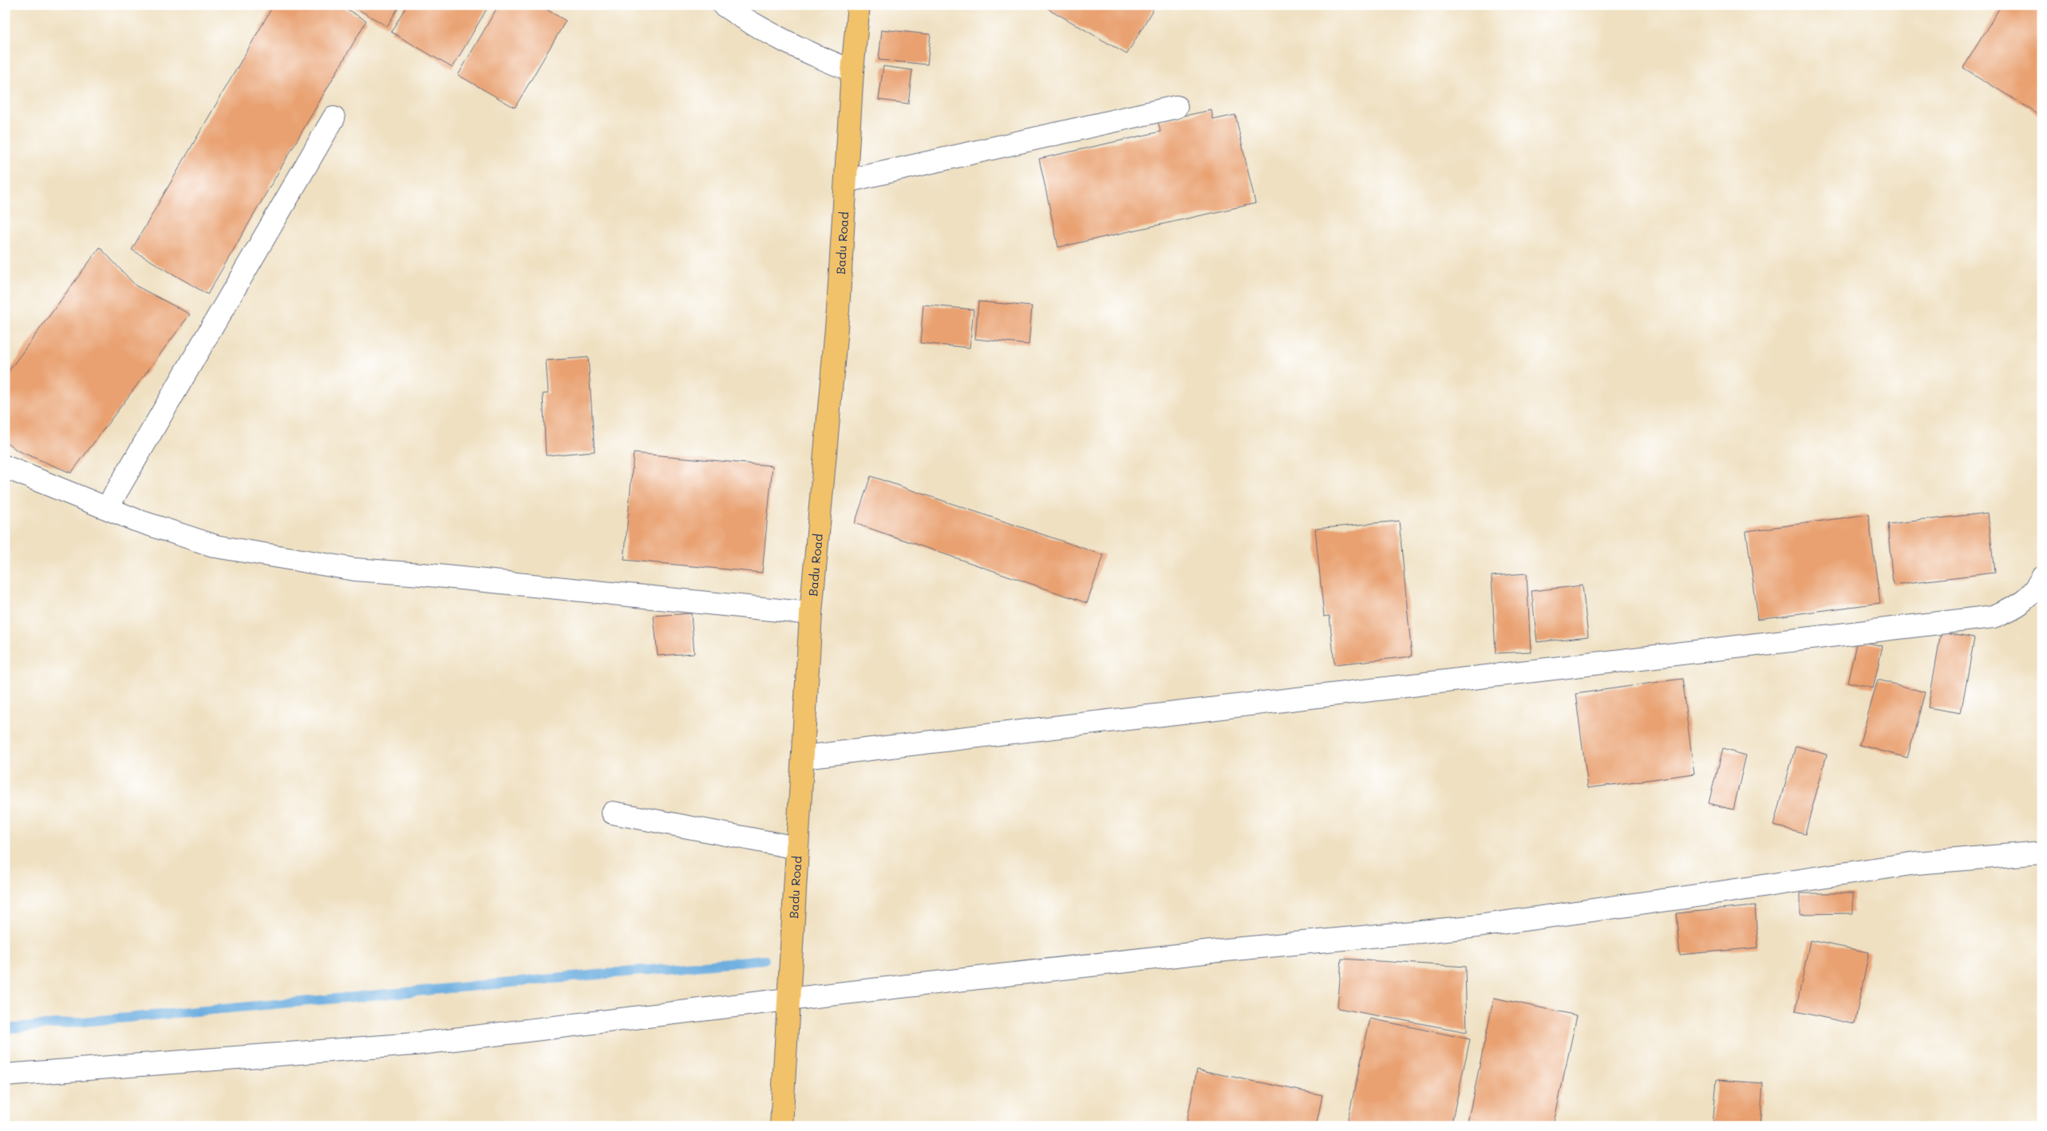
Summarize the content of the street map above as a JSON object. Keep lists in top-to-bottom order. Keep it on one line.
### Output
{"streets":{"main road":["Badu Road"]}}
